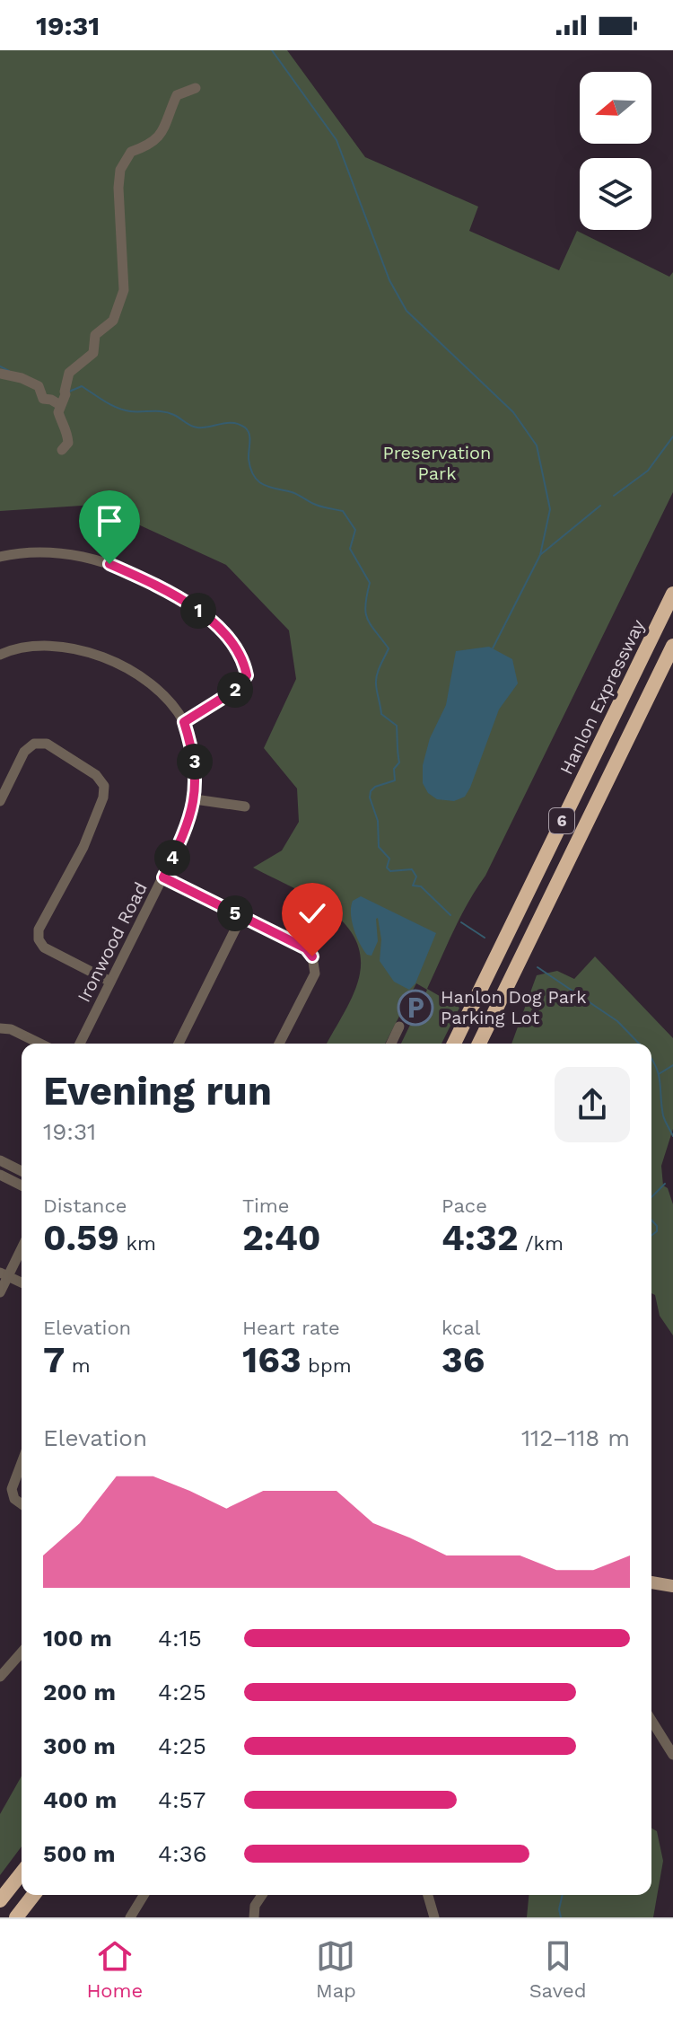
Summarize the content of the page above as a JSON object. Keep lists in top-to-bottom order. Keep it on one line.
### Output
{"streets":{"highway":["Hanlon Expressway","6"],"street":["Ironwood Road"]},"parks":["Preservation Park"],"places":{"parking":["Hanlon Dog Park Parking Lot"]},"north":"left","page":{"status":"19:31","pins":["1","2","3","4","5"],"heading":["Evening run","19:31"],"stats":[["Distance","0.59 km"],["Time","2:40"],["Pace","4:32 /km"],["Elevation","7 m"],["Heart rate","163 bpm"],["kcal","36"]],"chart":["Elevation","112–118 m"],"list":[{"name":"100 m","note":"4:15"},{"name":"200 m","note":"4:25"},{"name":"300 m","note":"4:25"},{"name":"400 m","note":"4:57"},{"name":"500 m","note":"4:36"}],"tabs":["Home","Map","Saved"]}}
